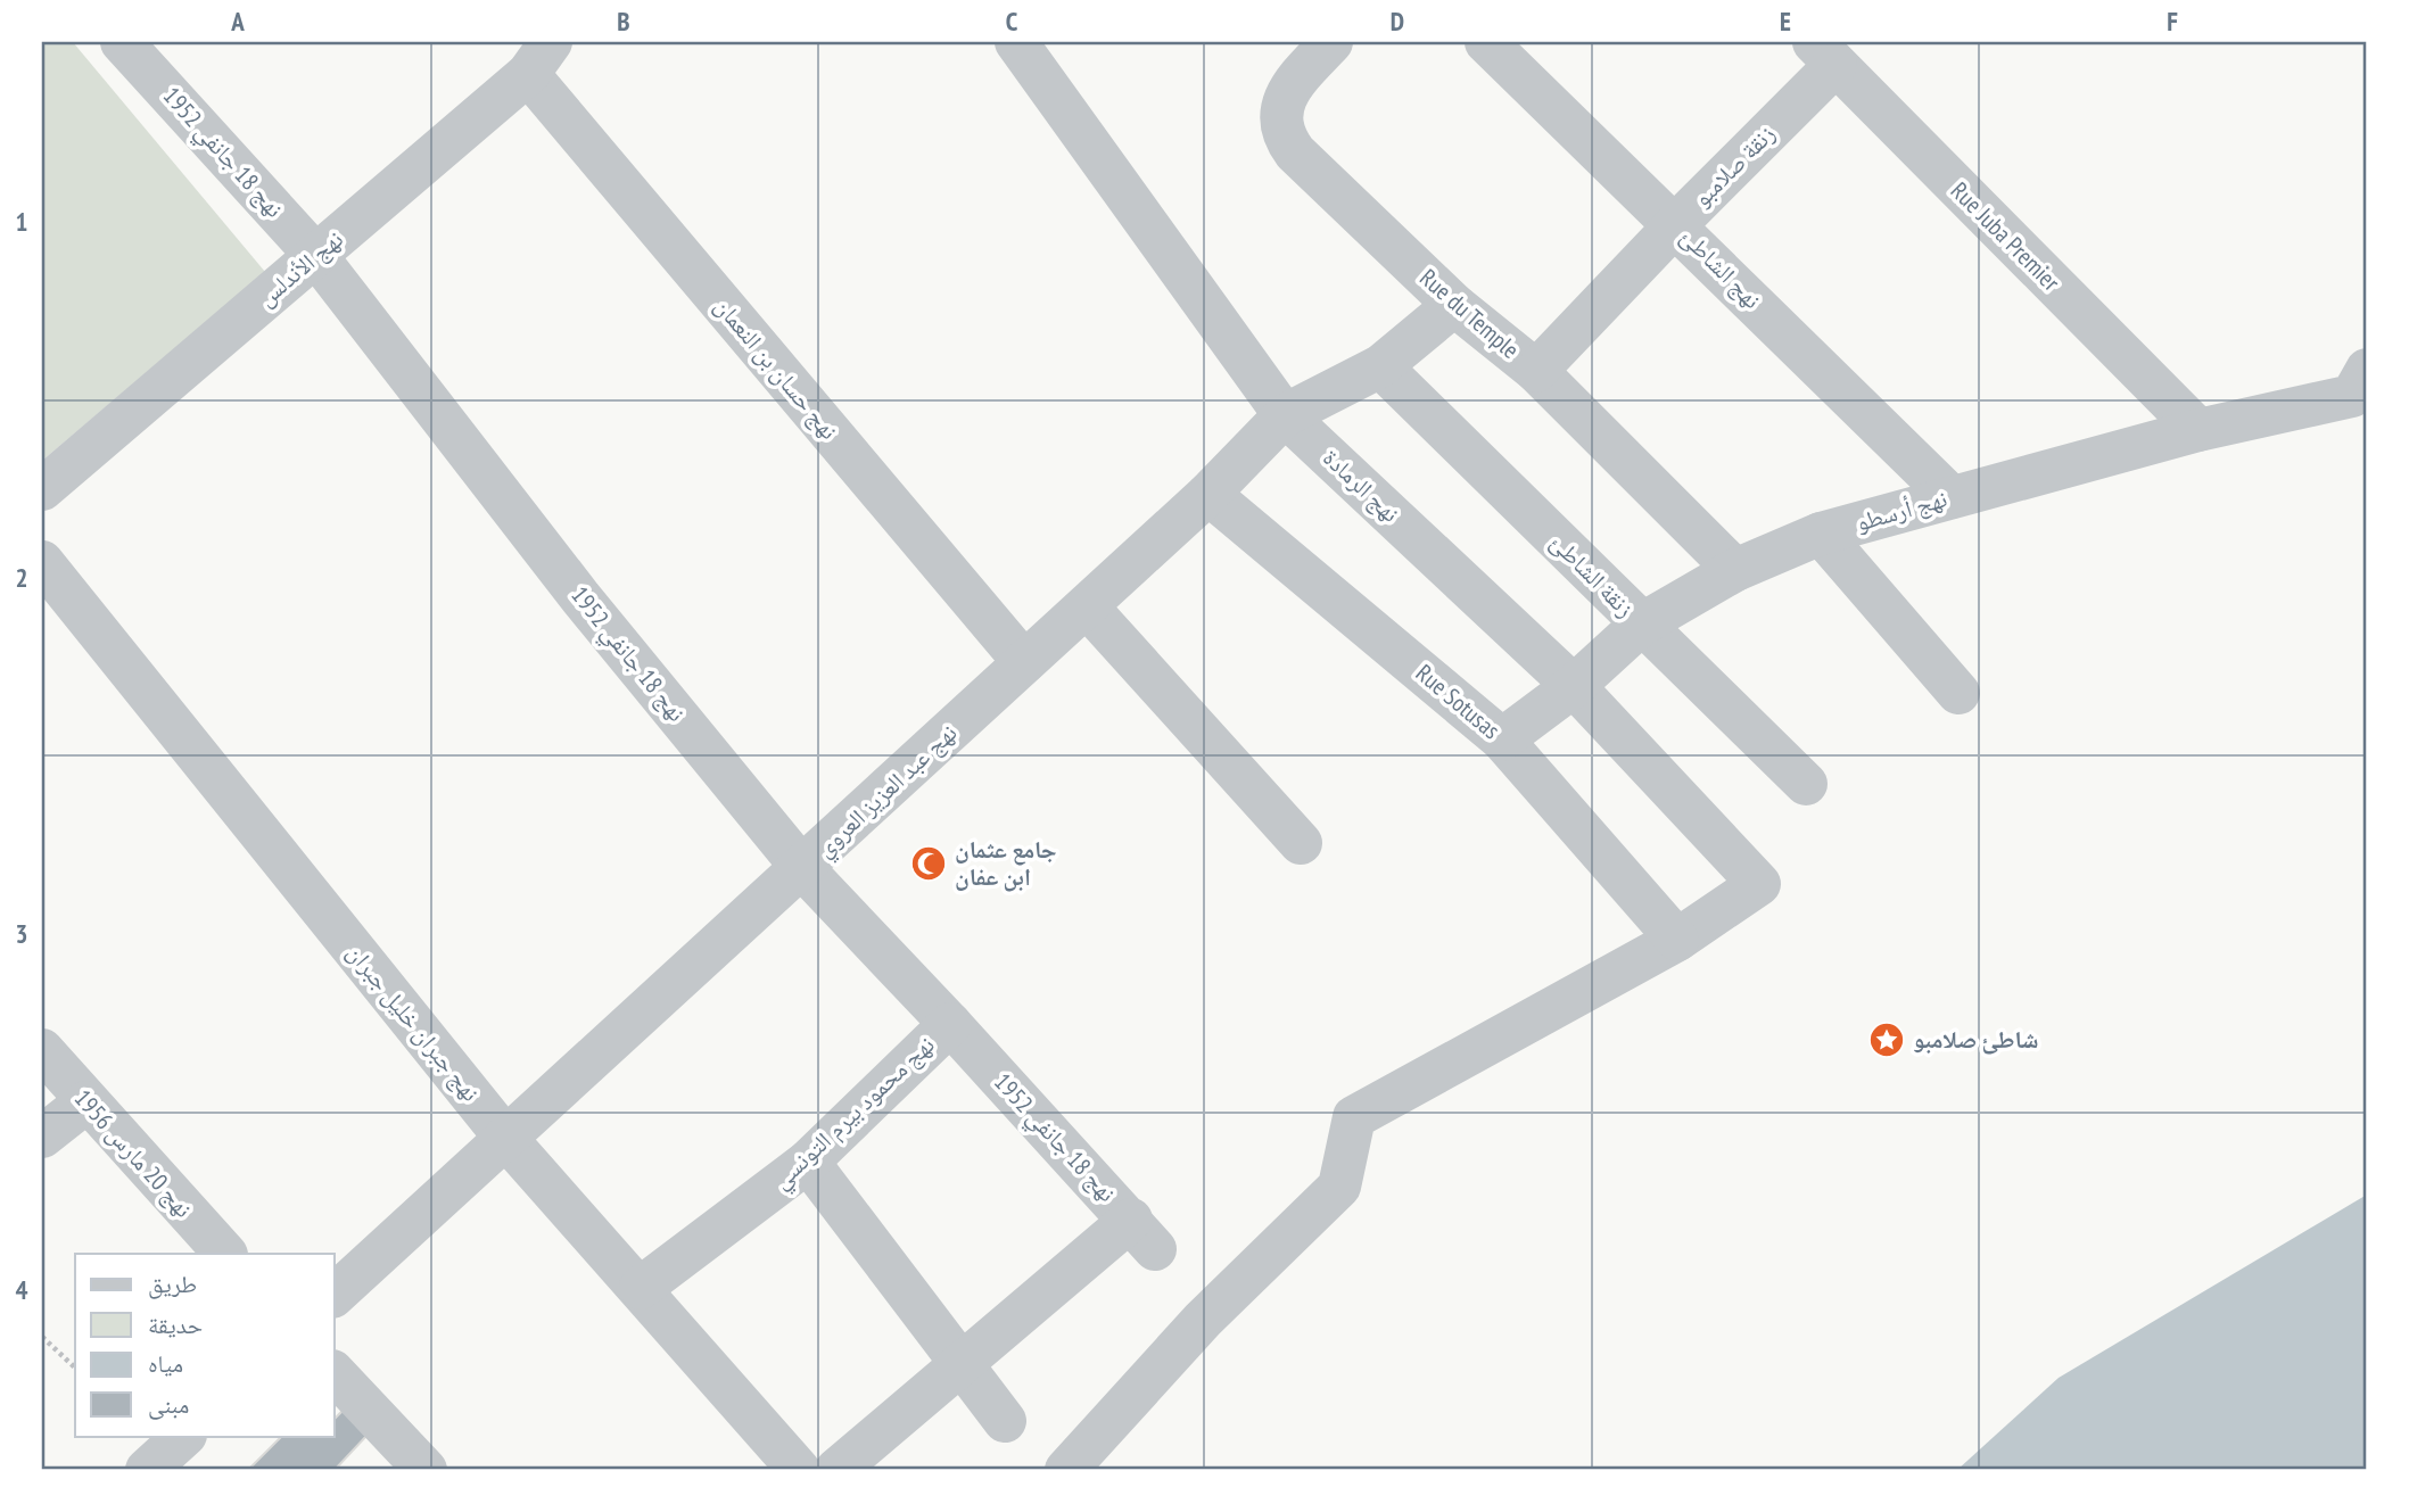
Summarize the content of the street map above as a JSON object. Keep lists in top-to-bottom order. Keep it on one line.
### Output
{"streets":{"street":["نهج 18 جانفي 1952","زنقة صلامبو","Rue Juba Premier","نهج الأندلس","نهج الشاطئ","Rue du Temple","نهج حسان بن النعمان","نهج الرمادة","نهج أرسطو","زنقة الشاطئ","Rue Sotusas","نهج عبد العزيز العروي","نهج جبران خليل جبران","نهج محمود بيرم التونسي","نهج 20 مارس 1956"]},"crossings":[["نهج 18 جانفي 1952","نهج الأندلس"],["نهج 18 جانفي 1952","نهج عبد العزيز العروي"],["نهج 18 جانفي 1952","نهج محمود بيرم التونسي"],["زنقة صلامبو","Rue Juba Premier"],["زنقة صلامبو","نهج الشاطئ"],["زنقة صلامبو","Rue du Temple"],["Rue Juba Premier","نهج أرسطو"],["نهج الأندلس","نهج حسان بن النعمان"],["نهج الشاطئ","نهج أرسطو"],["Rue du Temple","نهج أرسطو"],["Rue du Temple","نهج عبد العزيز العروي"],["نهج حسان بن النعمان","نهج عبد العزيز العروي"],["نهج الرمادة","نهج أرسطو"],["نهج الرمادة","Rue Sotusas"],["نهج الرمادة","نهج عبد العزيز العروي"],["نهج أرسطو","زنقة الشاطئ"],["نهج أرسطو","Rue Sotusas"],["زنقة الشاطئ","نهج عبد العزيز العروي"],["Rue Sotusas","نهج عبد العزيز العروي"],["نهج عبد العزيز العروي","نهج جبران خليل جبران"],["نهج جبران خليل جبران","نهج محمود بيرم التونسي"]],"places":{"mosque":["جامع عثمان ابن عفان"],"place":["شاطئ صلامبو"]},"legend":["طريق","حديقة","مياه","مبنى"],"grid":{"columns":["A","B","C","D","E","F"],"rows":["1","2","3","4"]}}
